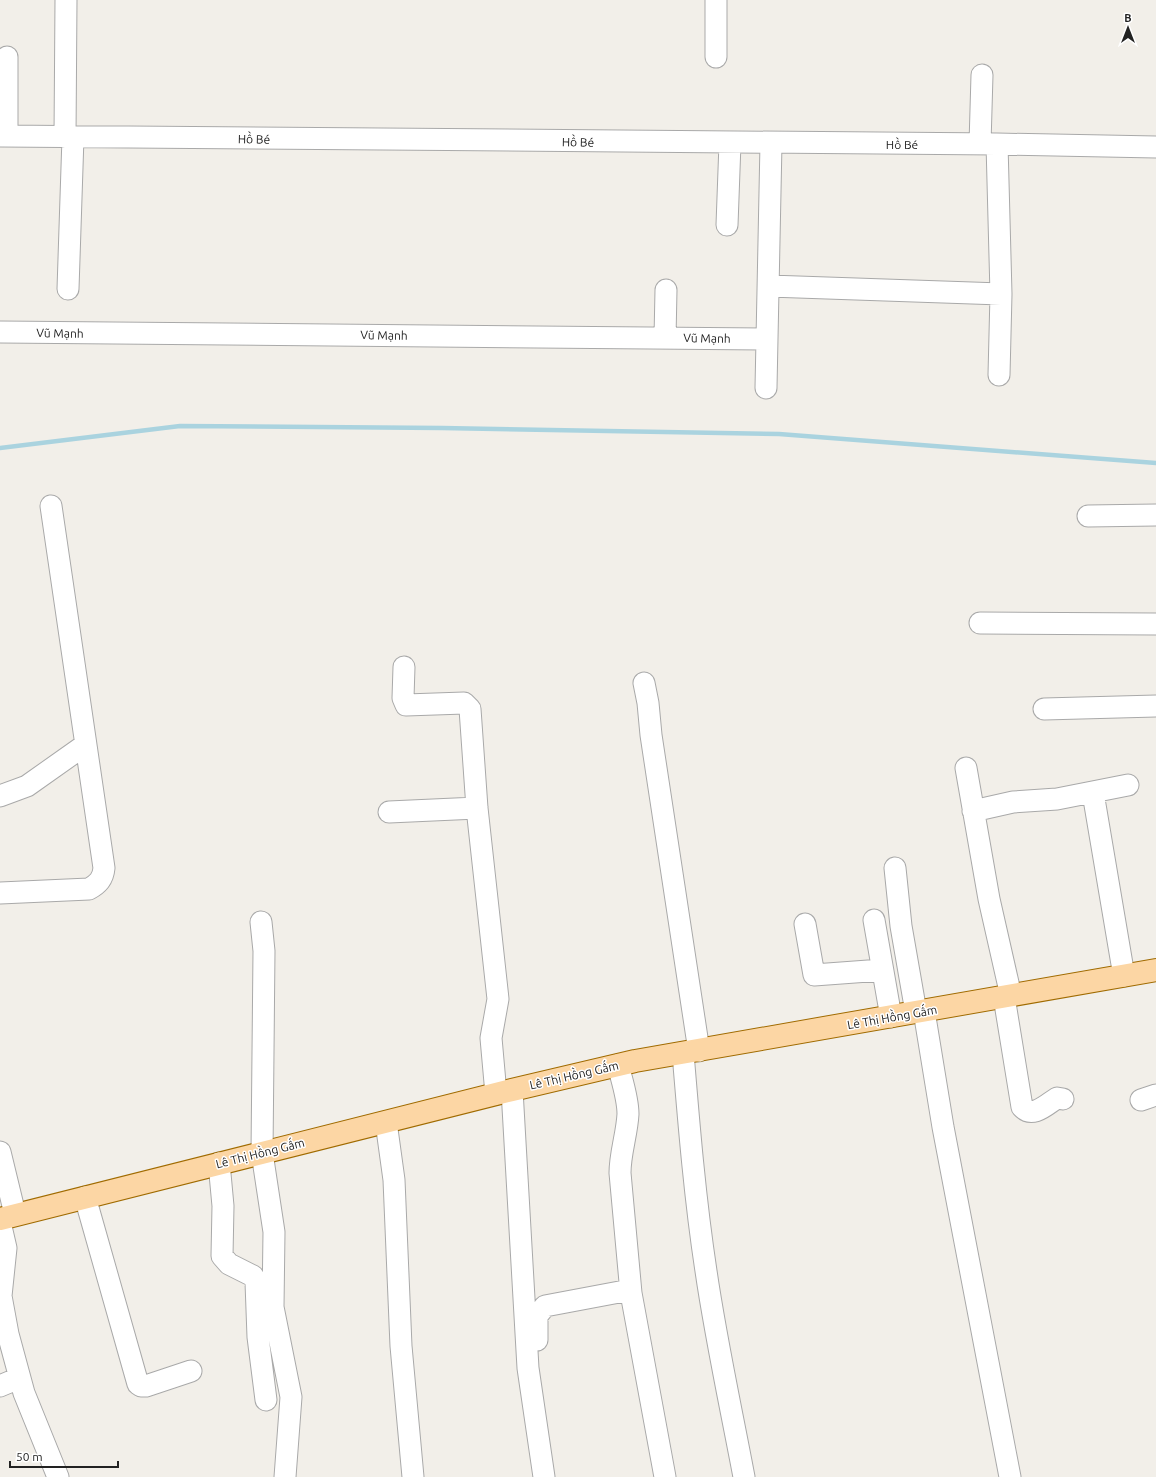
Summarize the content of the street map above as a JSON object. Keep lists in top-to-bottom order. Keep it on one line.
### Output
{"streets":{"main road":["Lê Thị Hồng Gấm"],"street":["Hồ Bé","Vũ Mạnh"]},"scale_bar":"50 m","north":"top"}
